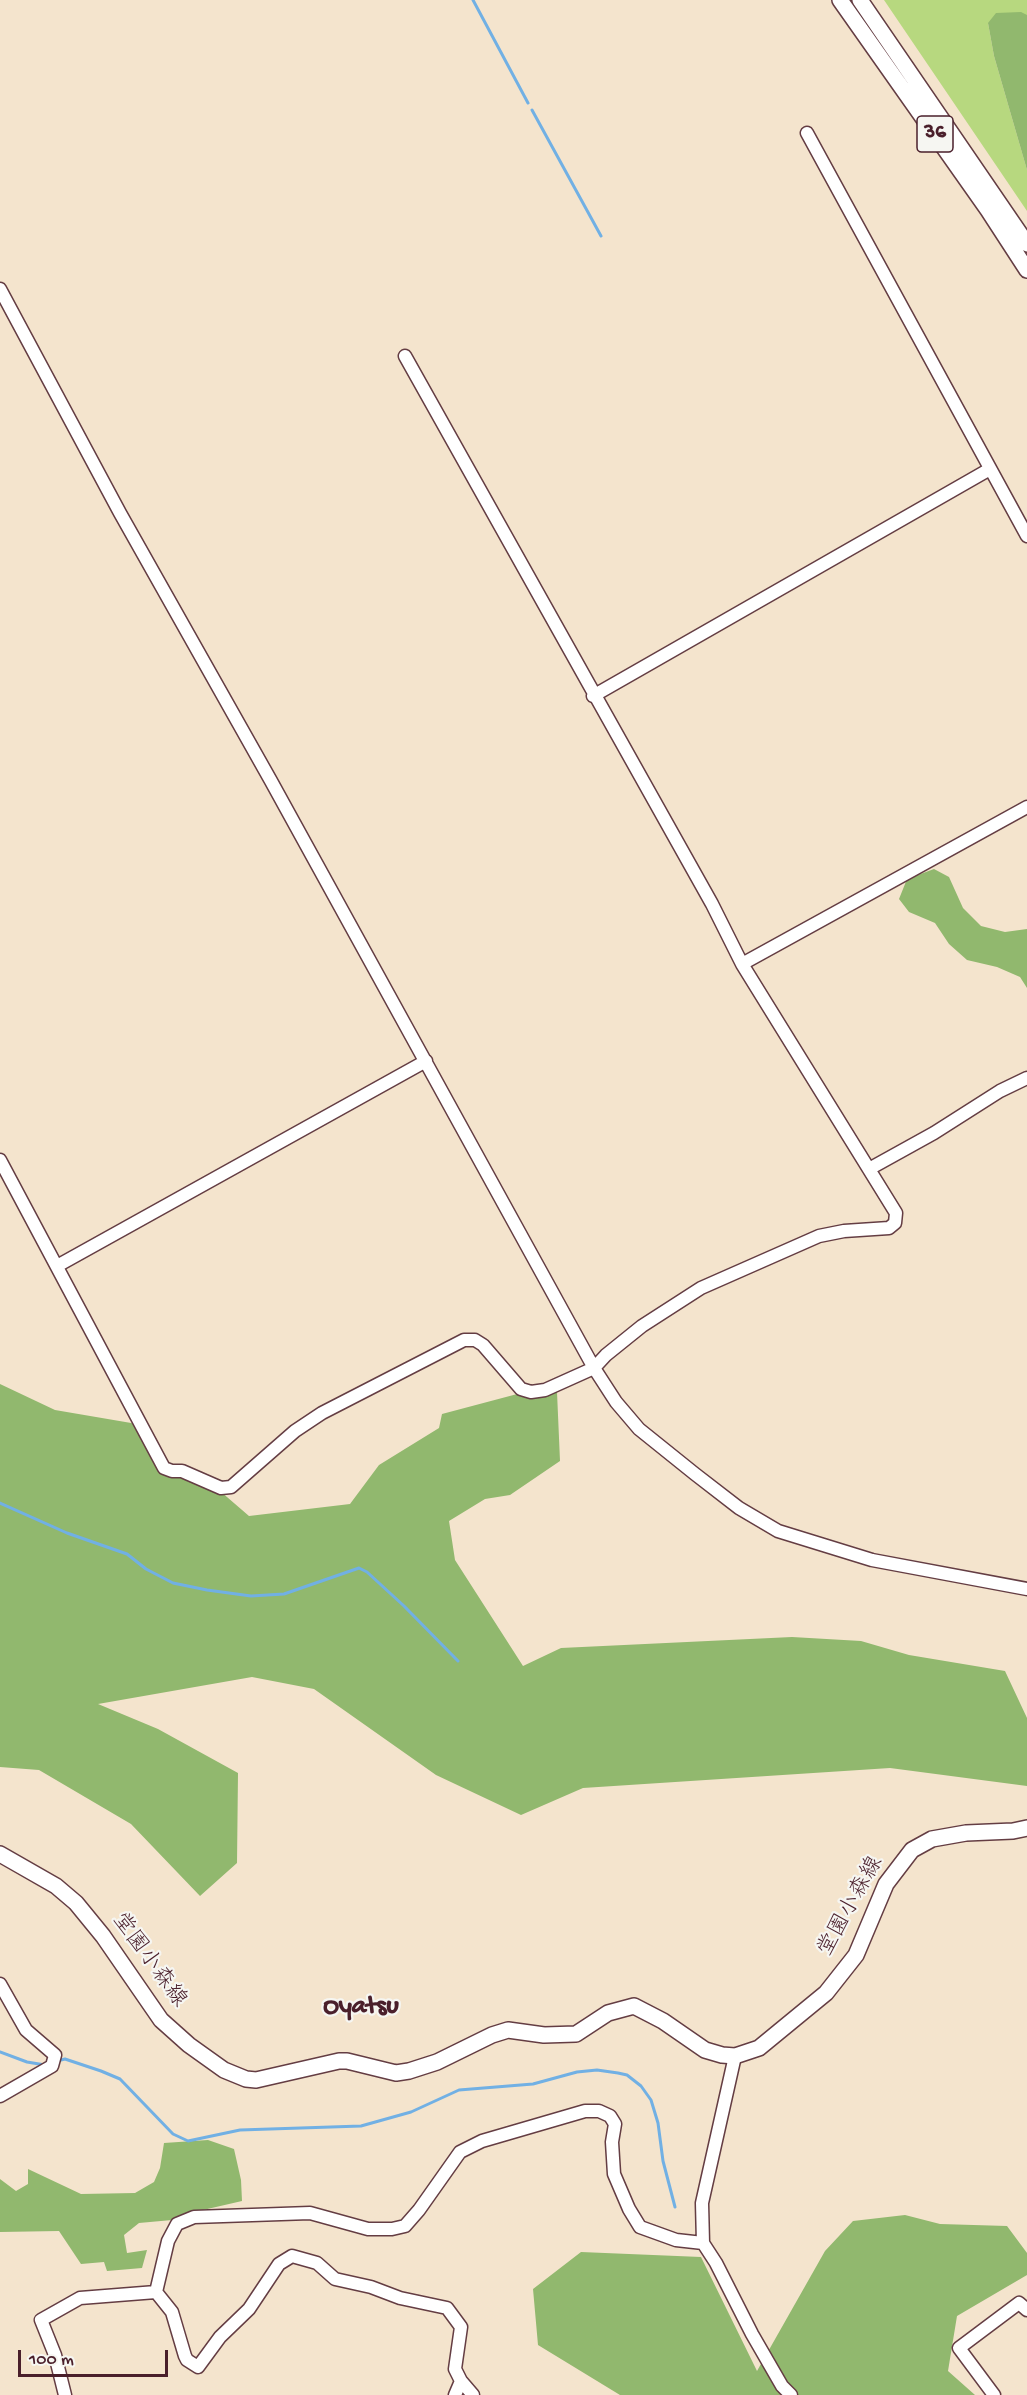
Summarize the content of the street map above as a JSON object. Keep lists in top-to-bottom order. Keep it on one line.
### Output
{"streets":{"main road":["36","堂園小森線"]},"districts":["Oyatsu"],"scale_bar":"100 m"}
